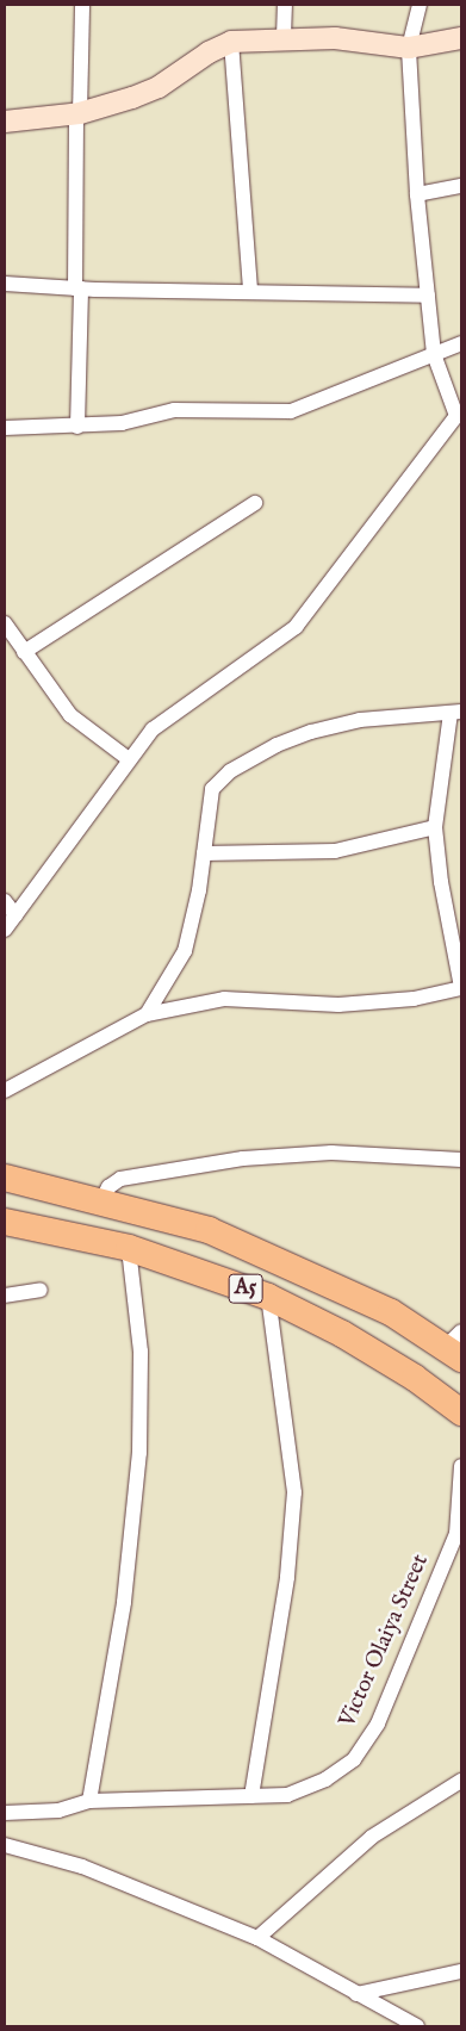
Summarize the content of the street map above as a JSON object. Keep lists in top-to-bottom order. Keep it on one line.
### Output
{"streets":{"highway":["A5"],"street":["Victor Olaiya Street"]}}
